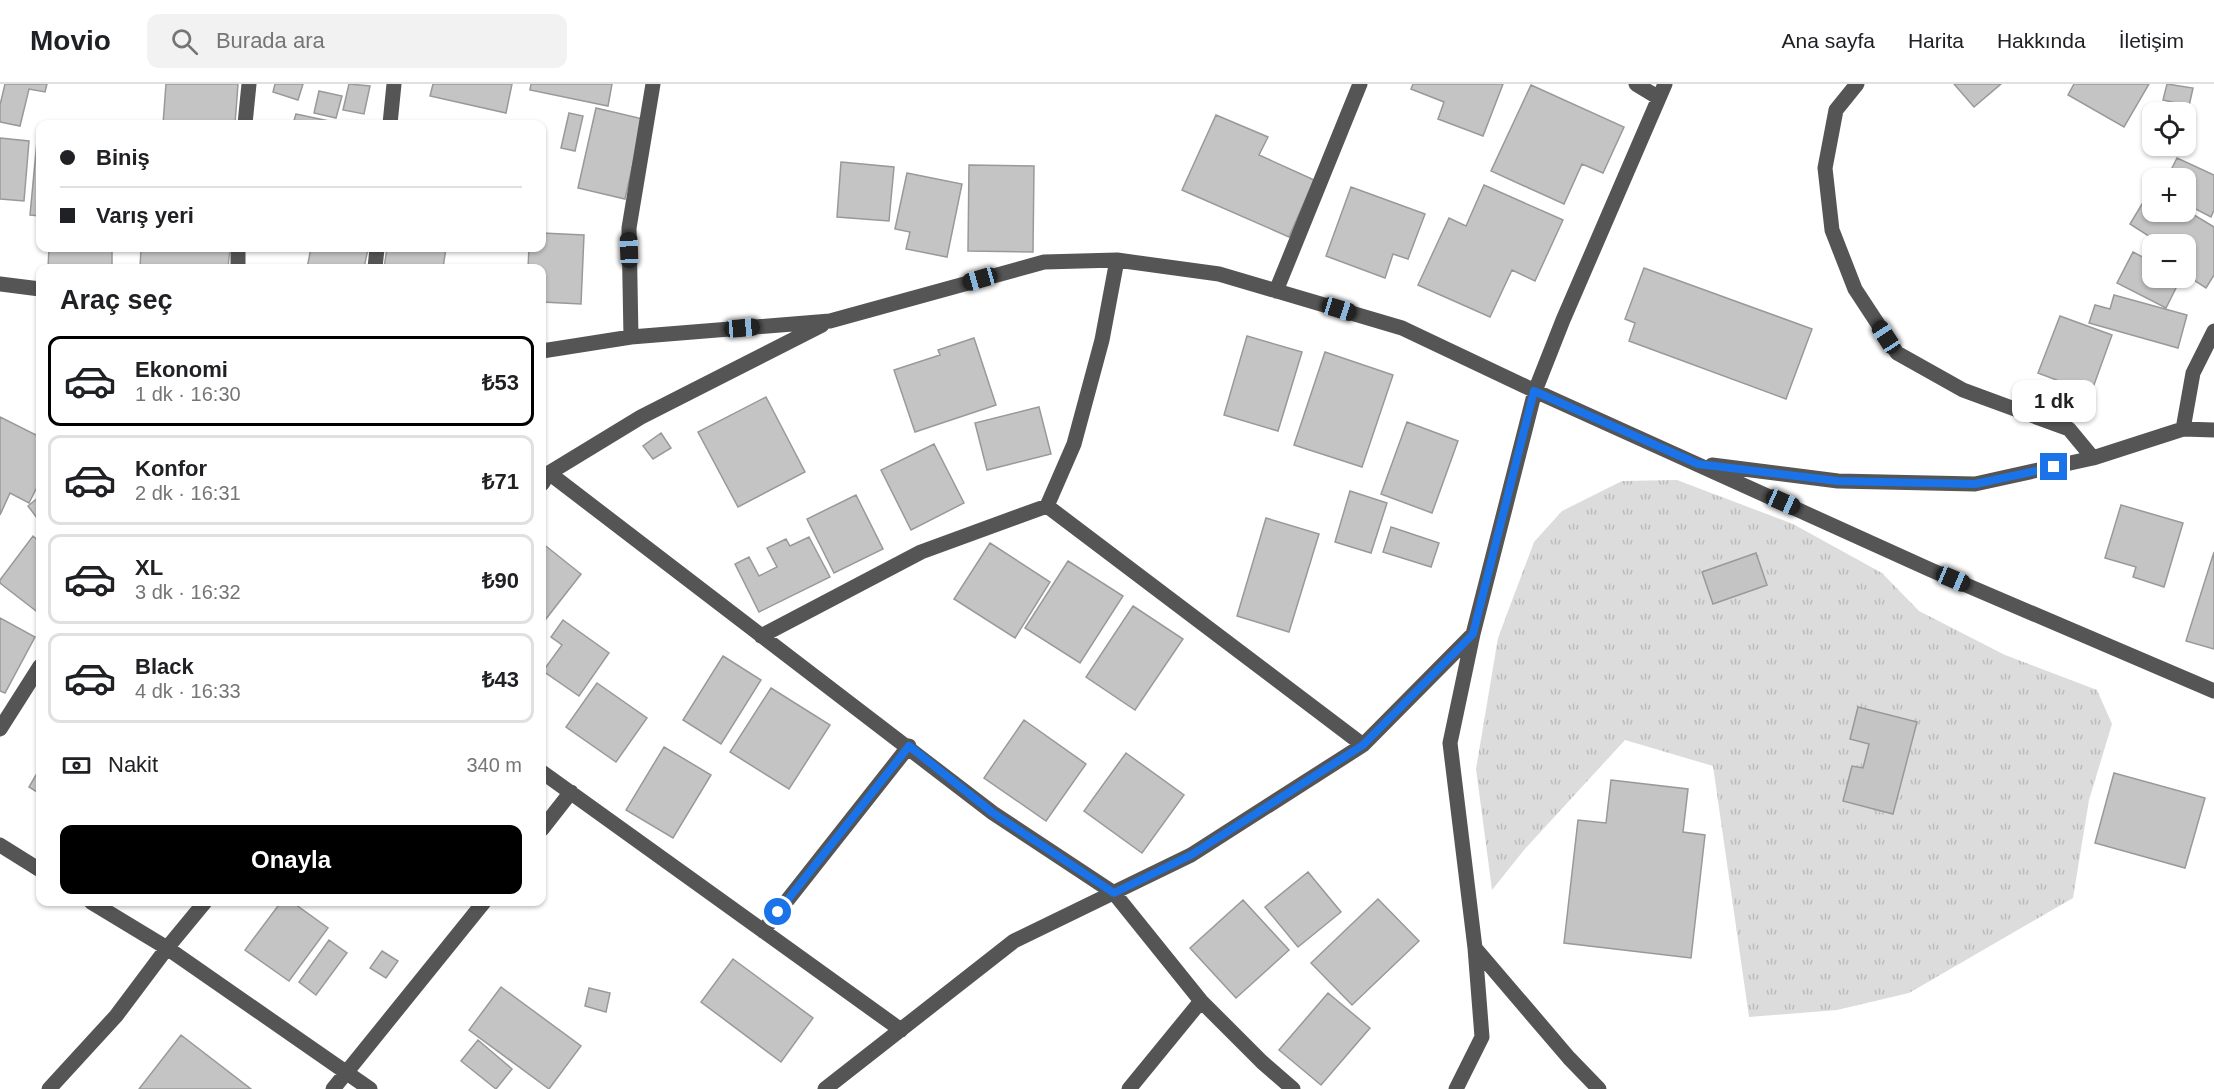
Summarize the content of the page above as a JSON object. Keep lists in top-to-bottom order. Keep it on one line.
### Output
{"page":{"header":"Movio","search":"Burada ara","nav":["Ana sayfa","Harita","Hakkında","İletişim"],"map_buttons":["+","−"],"banner":["Biniş","Varış yeri"],"heading":"Araç seç","list":[{"name":"Ekonomi","note":"1 dk · 16:30","value":"₺53"},{"name":"Konfor","note":"2 dk · 16:31","value":"₺71"},{"name":"XL","note":"3 dk · 16:32","value":"₺90"},{"name":"Black","note":"4 dk · 16:33","value":"₺43"}],"bubble":"1 dk","pay":["Nakit","340 m"],"buttons":"Onayla"}}
